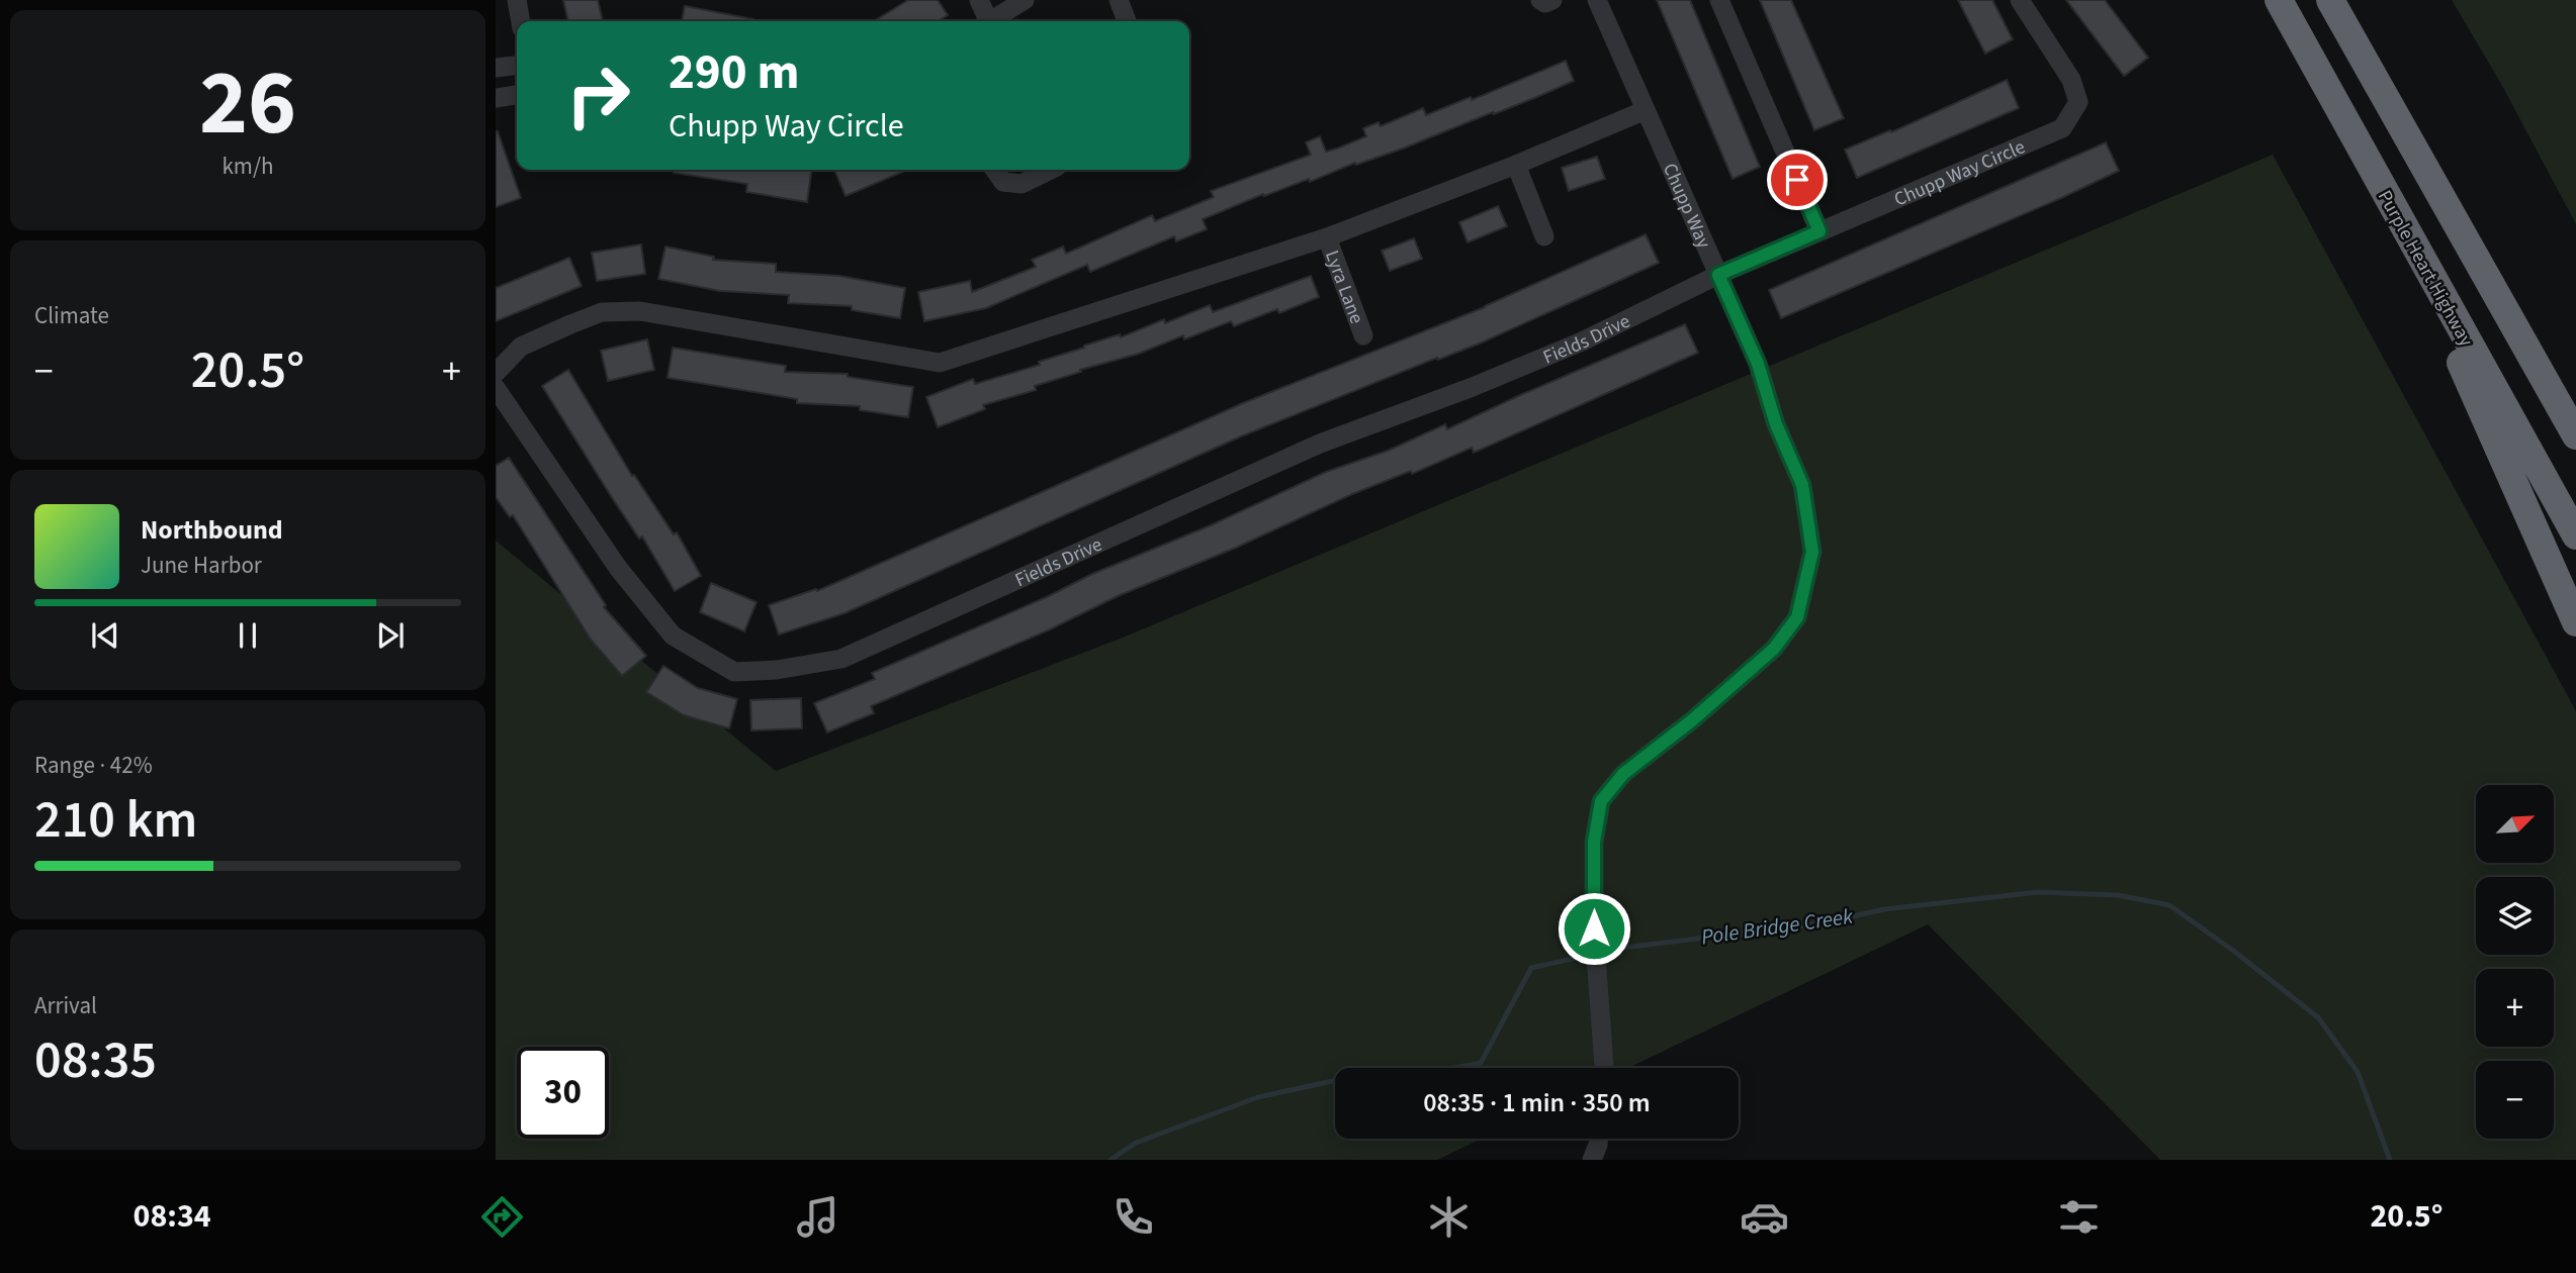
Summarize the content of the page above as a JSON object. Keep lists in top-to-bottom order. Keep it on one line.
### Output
{"streets":{"highway":["Purple Heart Highway"],"street":["Chupp Way Circle","Chupp Way","Lyra Lane","Fields Drive"]},"crossings":[["Chupp Way Circle","Chupp Way"],["Chupp Way Circle","Fields Drive"],["Chupp Way","Fields Drive"]],"water":["Pole Bridge Creek"],"north":"top right","page":{"tile":[["26","km/h"],"Climate",["Range · 42%","210 km"],["Arrival","08:35"]],"turn":["290 m","Chupp Way Circle"],"heat":["−","20.5°","+"],"song":["Northbound","June Harbor"],"map_buttons":["+","−"],"limit":"30","trip":"08:35 · 1 min · 350 m","tabs":["08:34","20.5°"]}}
